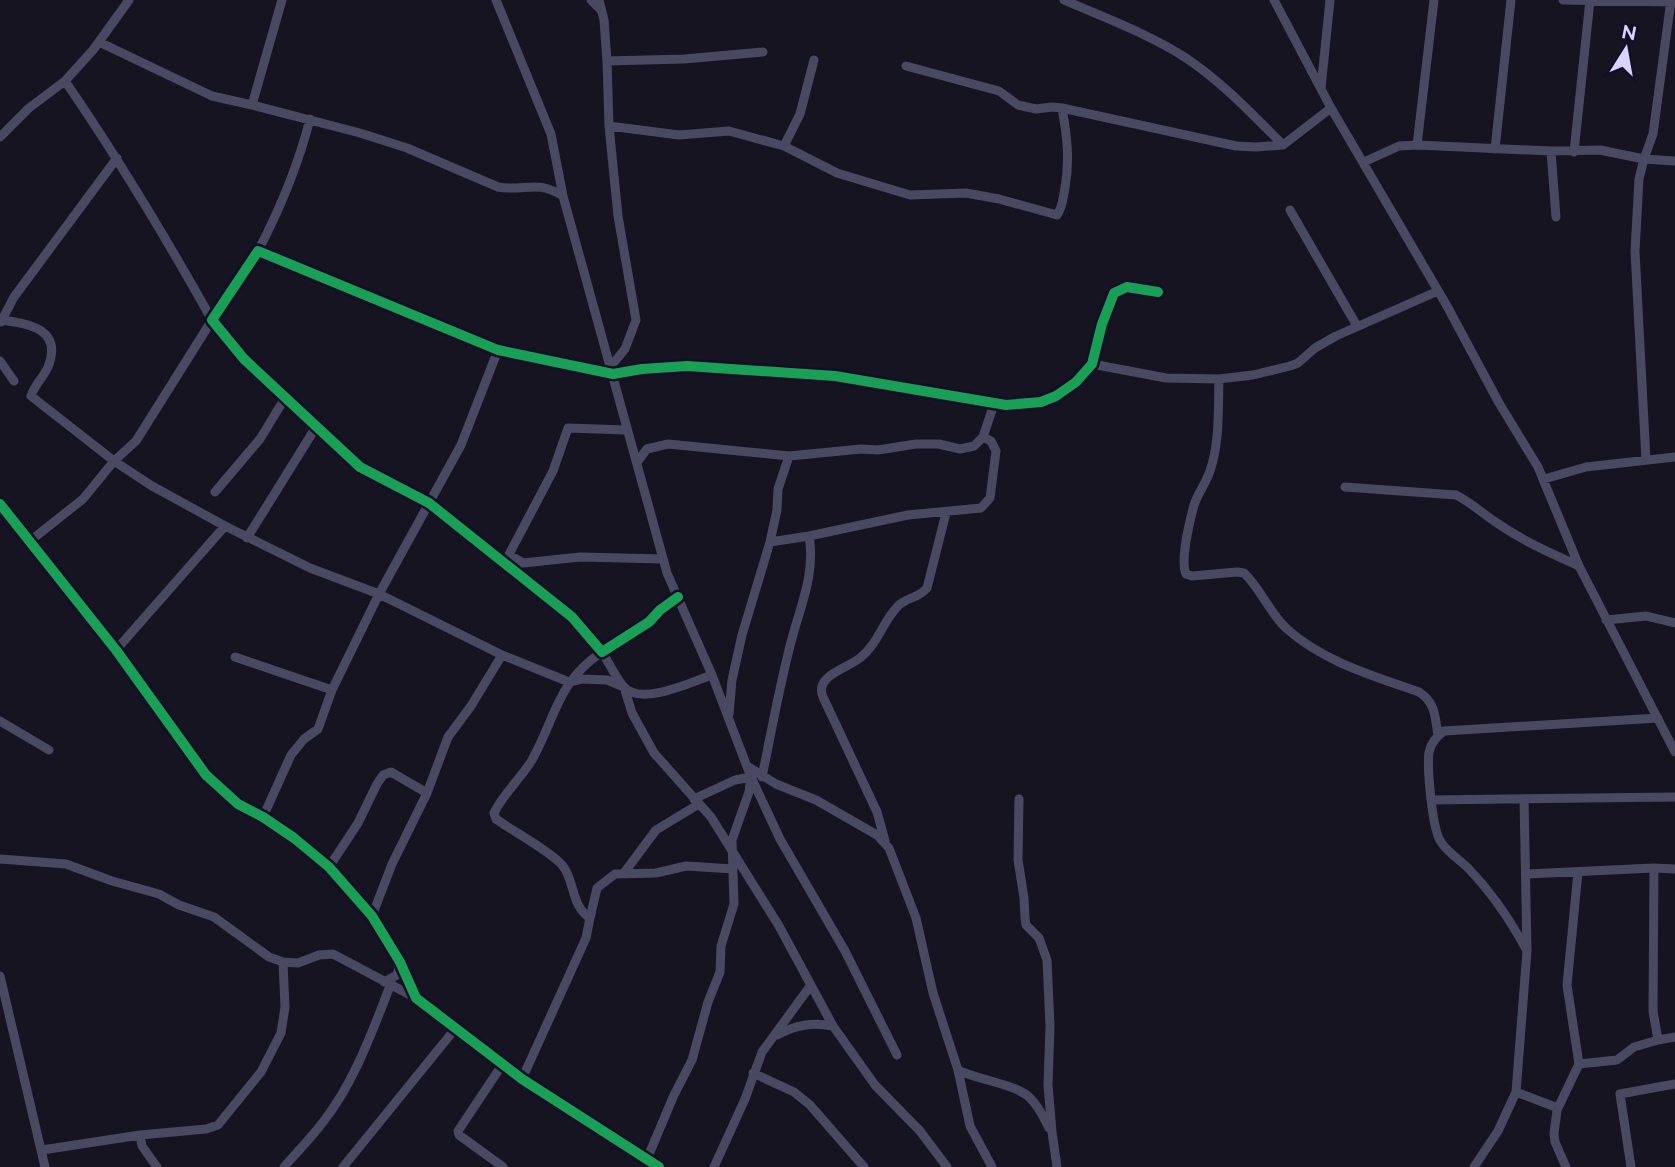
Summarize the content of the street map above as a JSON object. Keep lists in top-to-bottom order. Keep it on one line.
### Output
{"north":"top"}
